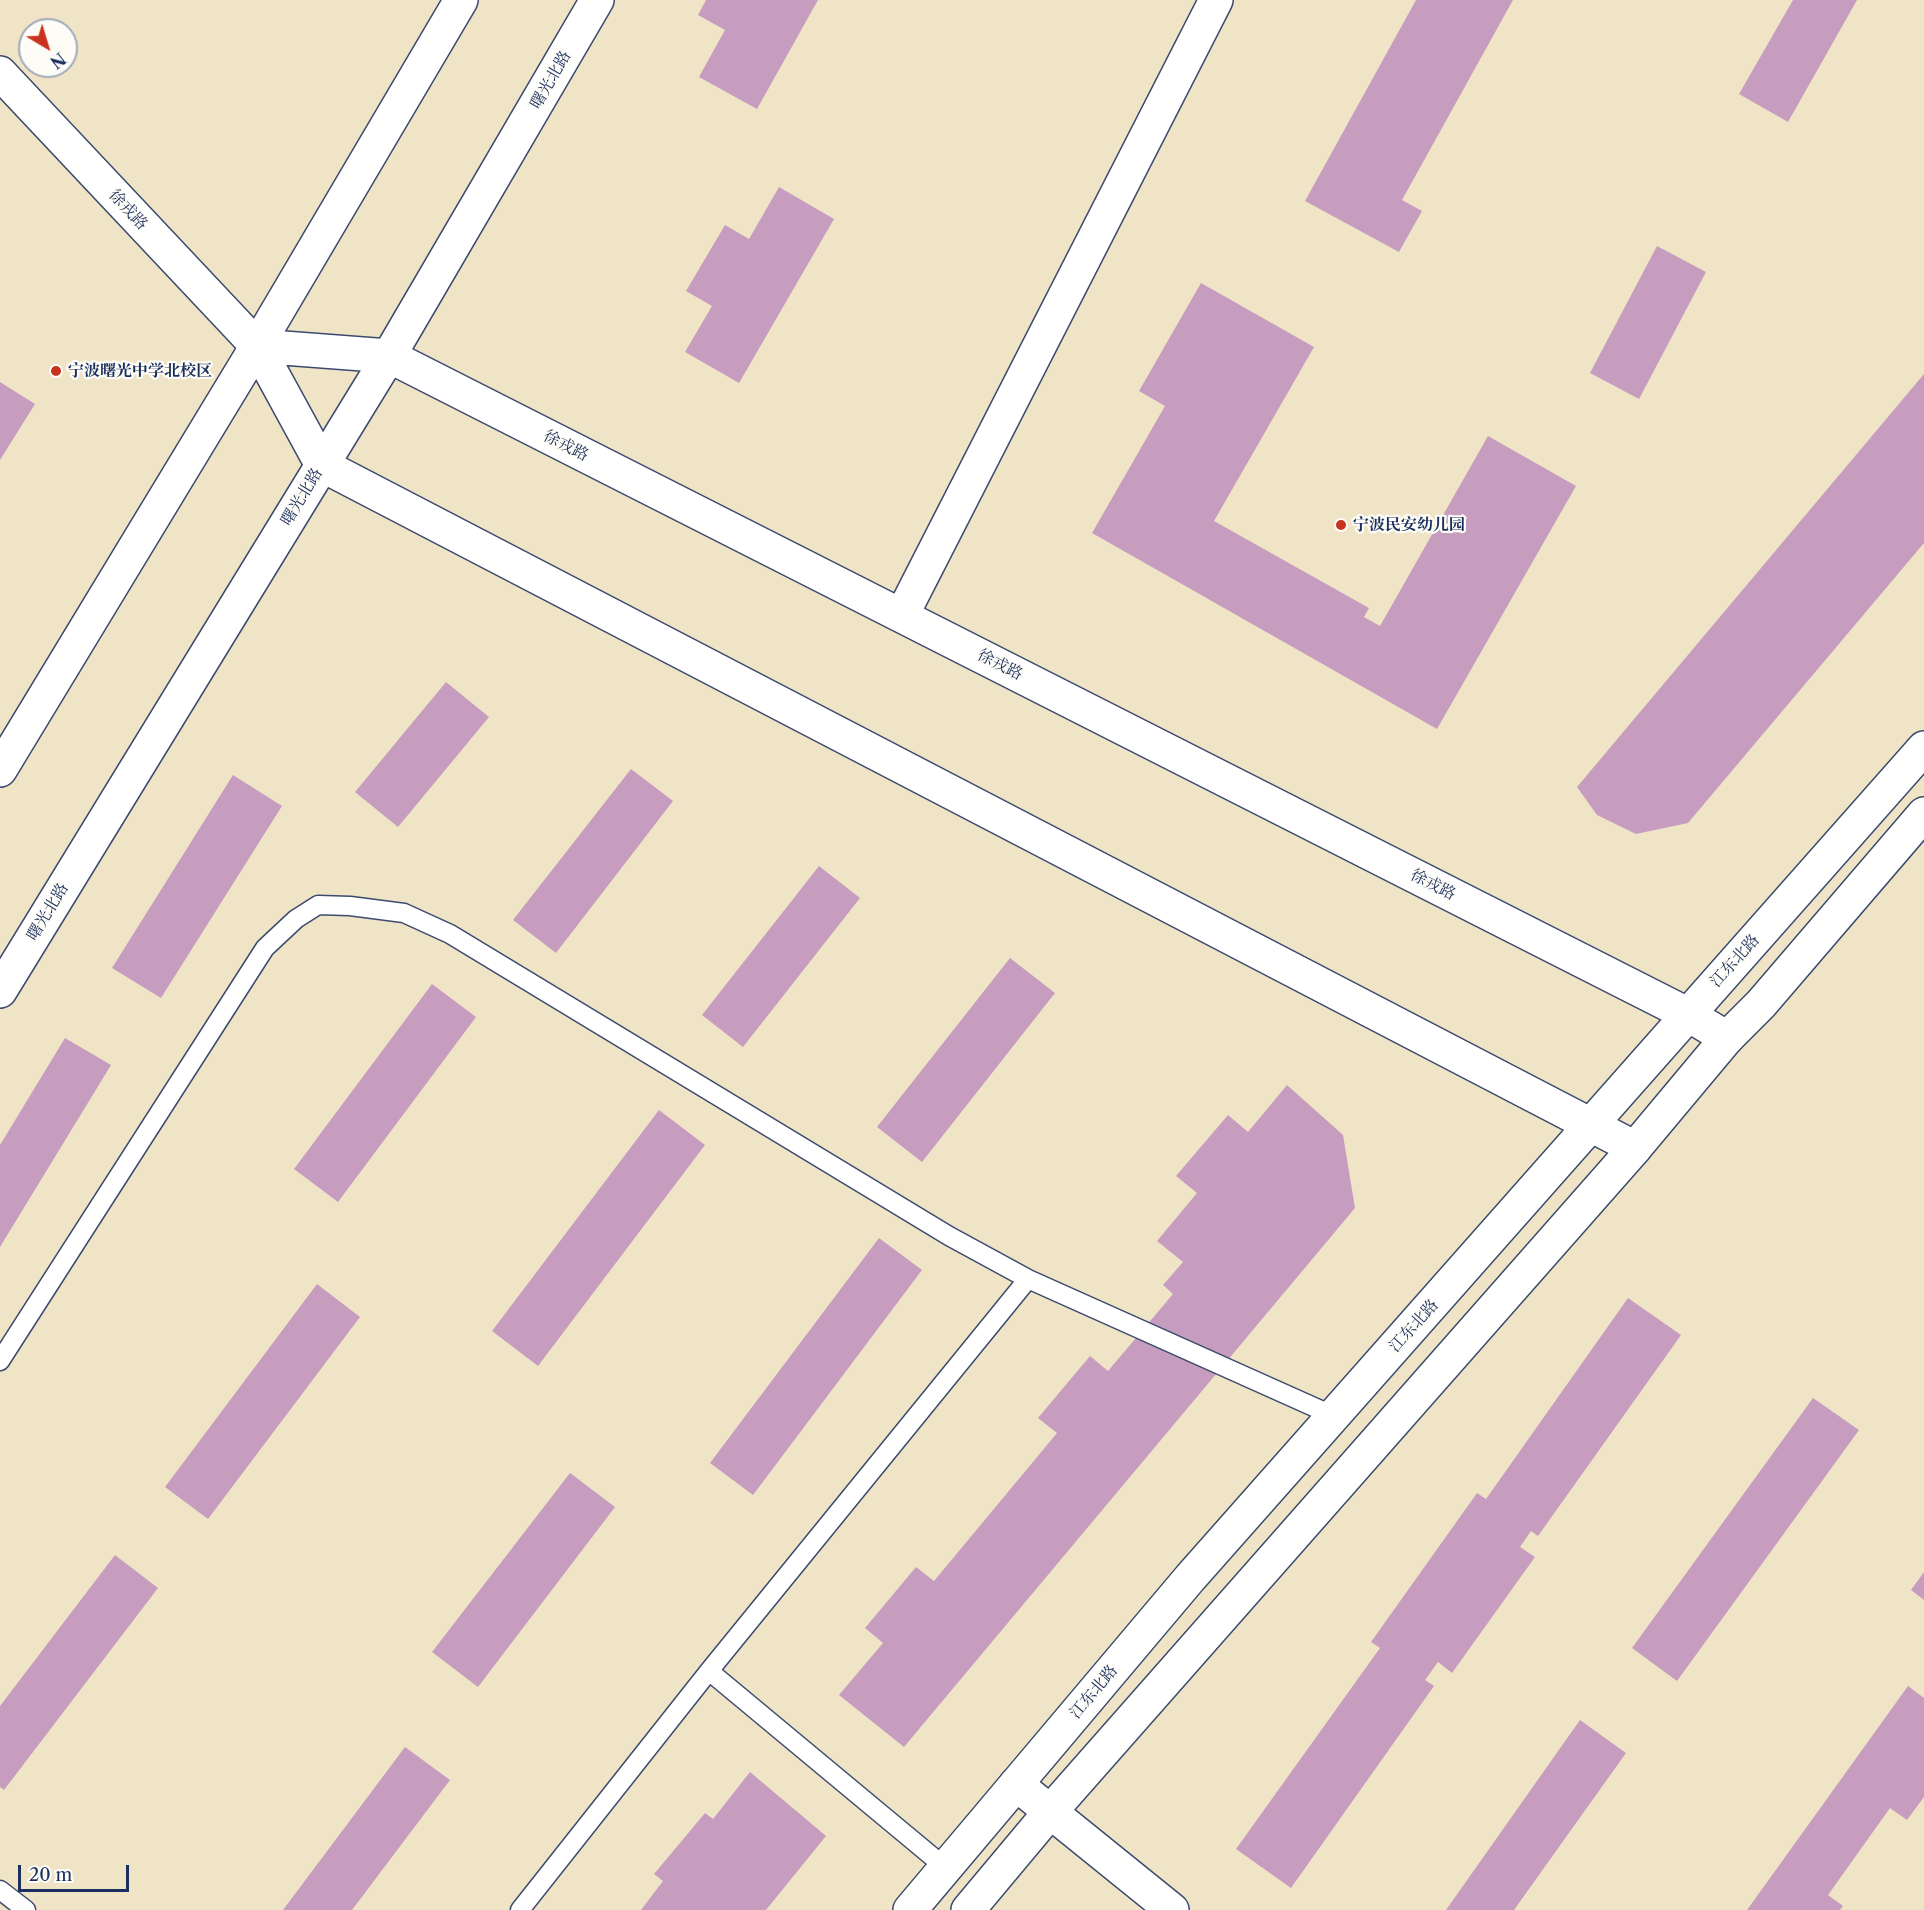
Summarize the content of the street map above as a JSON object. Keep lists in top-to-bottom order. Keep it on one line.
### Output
{"streets":{"main road":["曙光北路","徐戎路","江东北路"]},"crossings":[["曙光北路","徐戎路"],["徐戎路","江东北路"]],"places":["宁波曙光中学北校区","宁波民安幼儿园"],"scale_bar":"20 m","north":"bottom right"}
